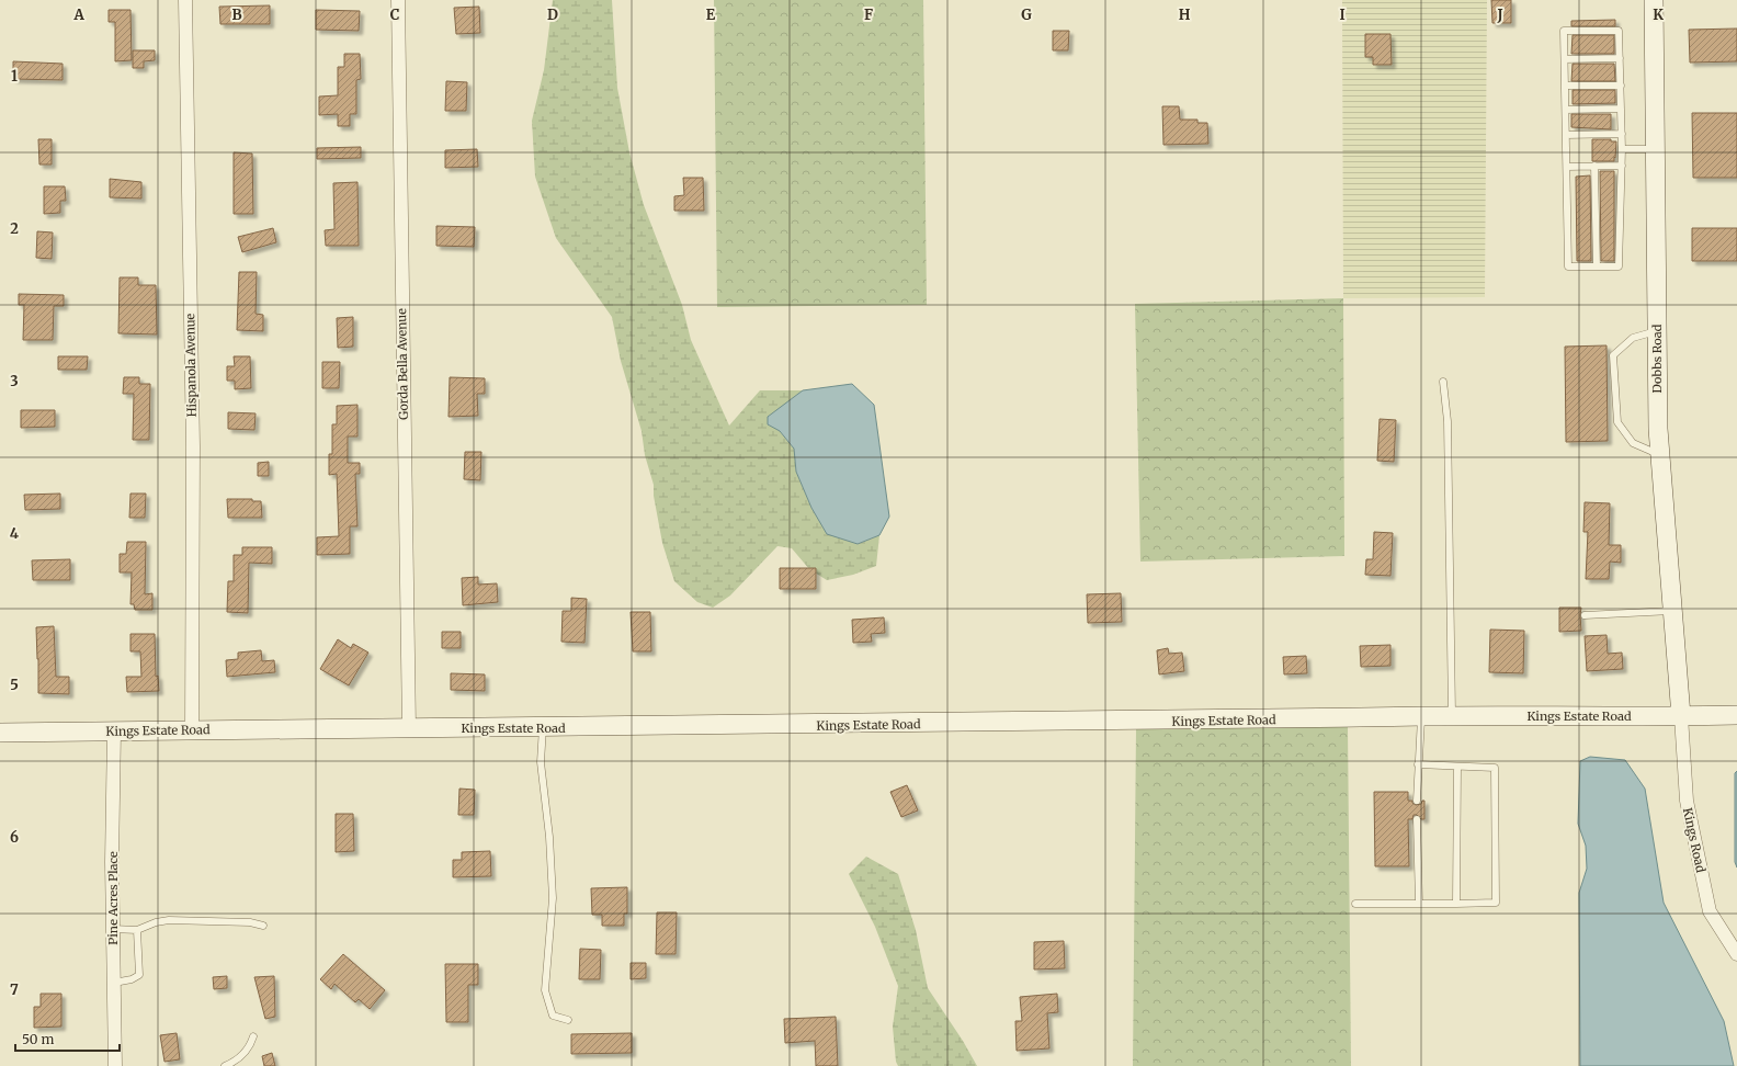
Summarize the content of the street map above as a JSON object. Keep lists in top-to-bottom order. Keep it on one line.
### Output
{"streets":{"street":["Dobbs Road","Gorda Bella Avenue","Hispanola Avenue","Kings Estate Road","Kings Road","Pine Acres Place"]},"crossings":[["Dobbs Road","Kings Estate Road"],["Dobbs Road","Kings Road"],["Gorda Bella Avenue","Kings Estate Road"],["Hispanola Avenue","Kings Estate Road"],["Kings Estate Road","Kings Road"],["Kings Estate Road","Pine Acres Place"]],"scale_bar":"50 m","grid":{"columns":["A","B","C","D","E","F","G","H","I","J","K"],"rows":["1","2","3","4","5","6","7"]}}
